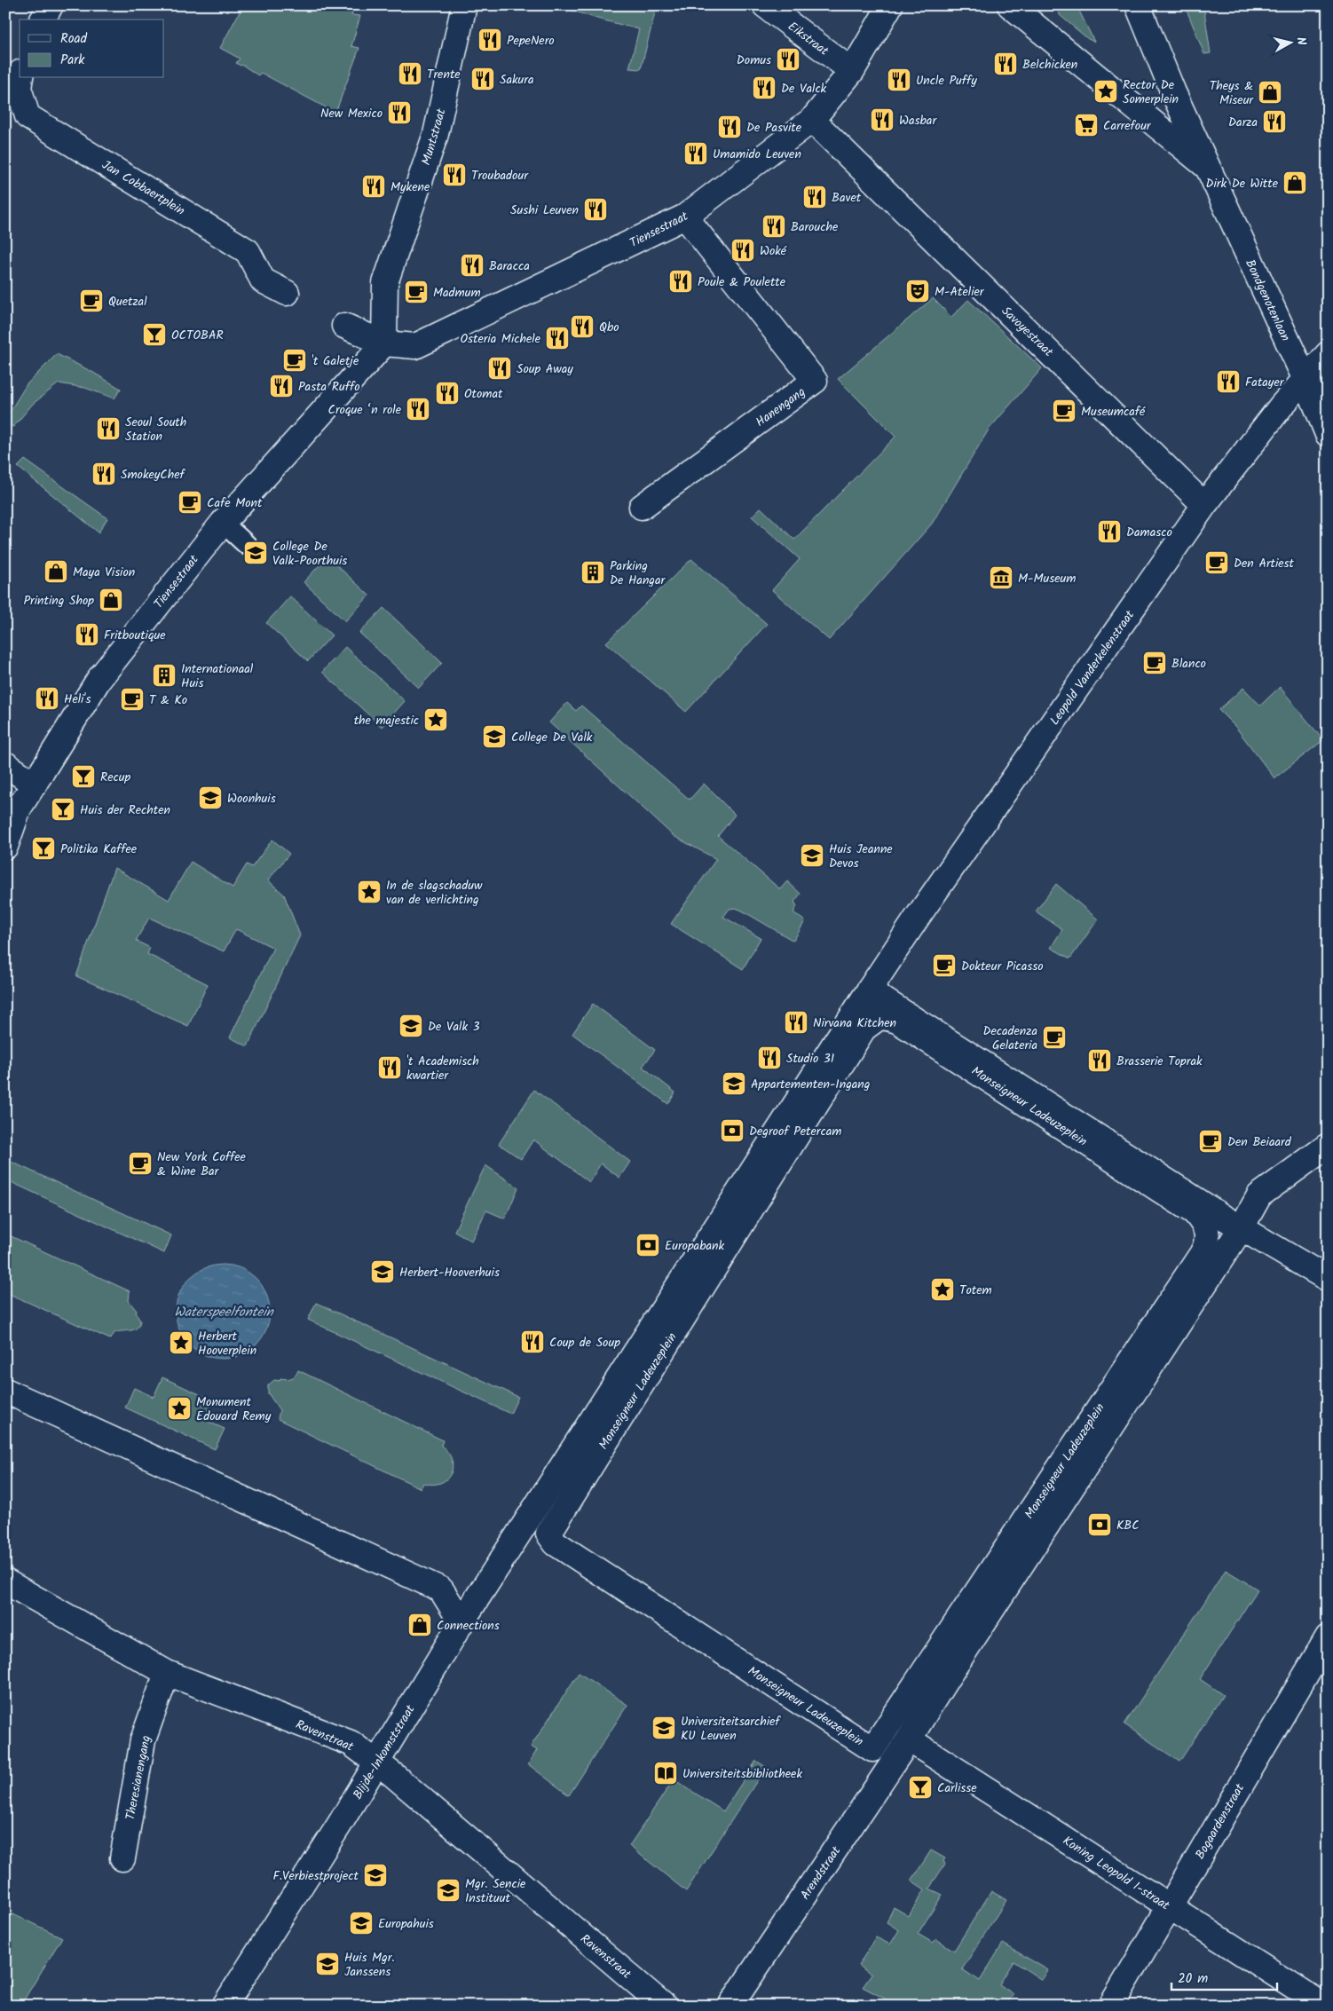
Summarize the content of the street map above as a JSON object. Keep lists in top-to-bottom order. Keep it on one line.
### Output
{"streets":{"street":["Eikstraat","Muntstraat","Jan Cobbaertplein","Tiensestraat","Bondgenotenlaan","Savoyestraat","Hanengang","Leopold Vanderkelenstraat","Monseigneur Ladeuzeplein","Ravenstraat","Blijde-Inkomststraat","Theresianengang","Bogaardenstraat","Arendstraat","Koning Leopold I-straat"]},"crossings":[["Eikstraat","Tiensestraat"],["Muntstraat","Tiensestraat"],["Tiensestraat","Savoyestraat"],["Tiensestraat","Hanengang"],["Bondgenotenlaan","Leopold Vanderkelenstraat"],["Savoyestraat","Leopold Vanderkelenstraat"],["Leopold Vanderkelenstraat","Monseigneur Ladeuzeplein"],["Monseigneur Ladeuzeplein","Blijde-Inkomststraat"],["Monseigneur Ladeuzeplein","Arendstraat"],["Monseigneur Ladeuzeplein","Koning Leopold I-straat"],["Ravenstraat","Blijde-Inkomststraat"],["Ravenstraat","Theresianengang"],["Bogaardenstraat","Koning Leopold I-straat"],["Arendstraat","Koning Leopold I-straat"]],"water":["Waterspeelfontein"],"places":{"restaurant":["PepeNero","Domus","Belchicken","Trente","Sakura","Uncle Puffy","De Valck","New Mexico","Wasbar","Darza","De Pasvite","Umamido Leuven","Troubadour","Mykene","Bavet","Sushi Leuven","Barouche","Woké","Baracca","Poule & Poulette","Qbo","Osteria Michele","Soup Away","Fatayer","Pasta Ruffo","Otomat","Croque ‘n role","Seoul South Station","SmokeyChef","Damasco","Fritboutique","Heli's","Nirvana Kitchen","Studio 31","Brasserie Toprak","'t Academisch kwartier","Coup de Soup"],"place":["Rector De Somerplein","the majestic","In de slagschaduw van de verlichting","Totem","Herbert Hooverplein","Monument Edouard Remy"],"shop":["Theys & Miseur","Dirk De Witte","Maya Vision","Printing Shop","Connections"],"supermarket":["Carrefour"],"theatre":["M-Atelier"],"cafe":["Madmum","Quetzal","'t Galetje","Museumcafé","Cafe Mont","Den Artiest","Blanco","T & Ko","Dokteur Picasso","Decadenza Gelateria","Den Beiaard","New York Coffee & Wine Bar"],"bar":["OCTOBAR","Recup","Huis der Rechten","Politika Kaffee","Carlisse"],"school or university":["College De Valk-Poorthuis","College De Valk","Woonhuis","Huis Jeanne Devos","De Valk 3","Appartementen-Ingang","Herbert-Hooverhuis","Universiteitsarchief KU Leuven","F.Verbiestproject","Mgr. Sencie Instituut","Europahuis","Huis Mgr. Janssens"],"building":["Parking De Hangar","Internationaal Huis"],"museum":["M-Museum"],"bank":["Degroof Petercam","Europabank","KBC"],"library":["Universiteitsbibliotheek"]},"legend":["Road","Park"],"scale_bar":"20 m","north":"right"}
